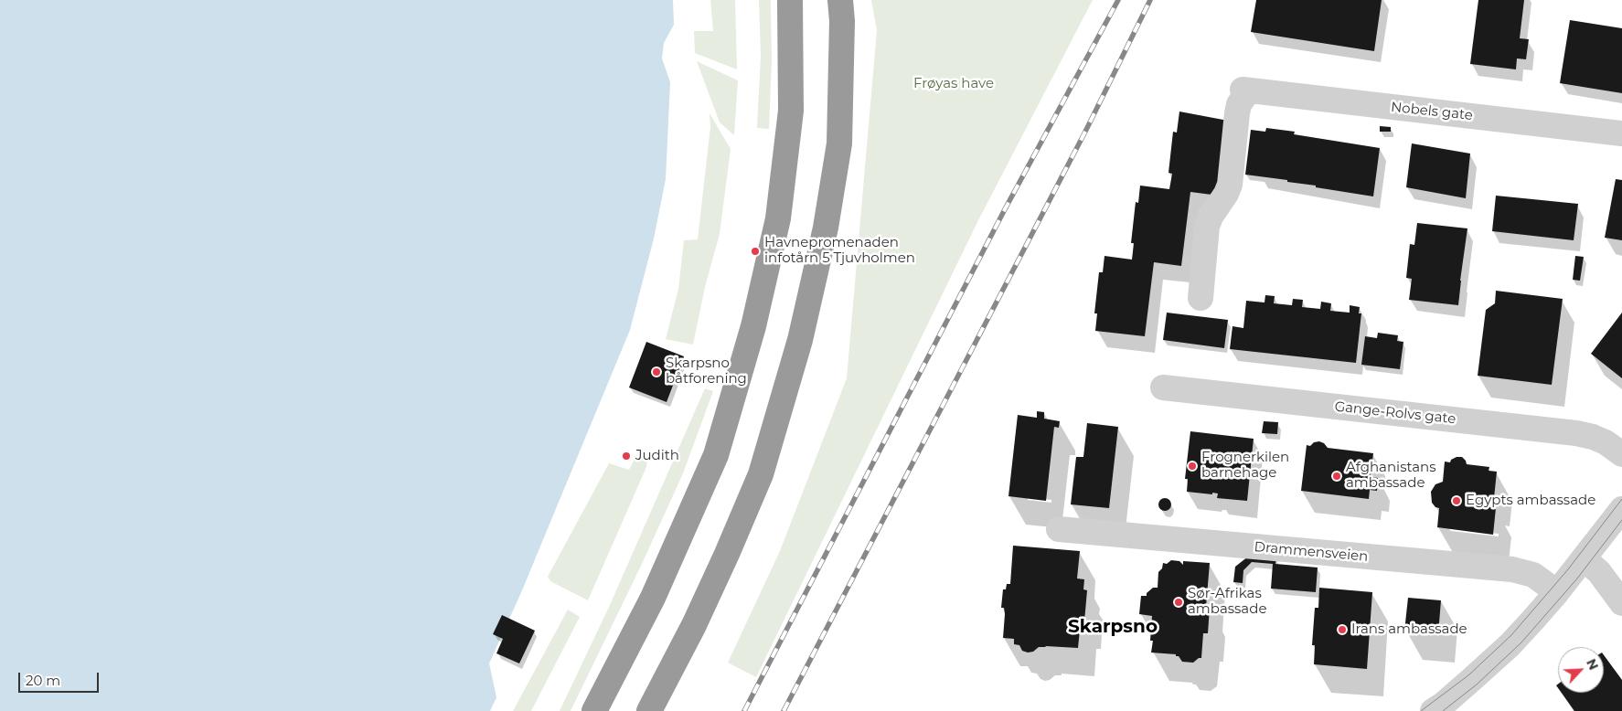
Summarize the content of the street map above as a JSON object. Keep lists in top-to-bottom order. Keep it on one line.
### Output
{"streets":{"street":["Nobels gate","Gange-Rolvs gate","Drammensveien"]},"districts":["Skarpsno"],"parks":["Frøyas have"],"places":["Havnepromenaden infotårn 5 Tjuvholmen","Skarpsno båtforening","Judith","Frognerkilen barnehage","Afghanistans ambassade","Egypts ambassade","Sør-Afrikas ambassade","Irans ambassade"],"scale_bar":"20 m","north":"top right"}
